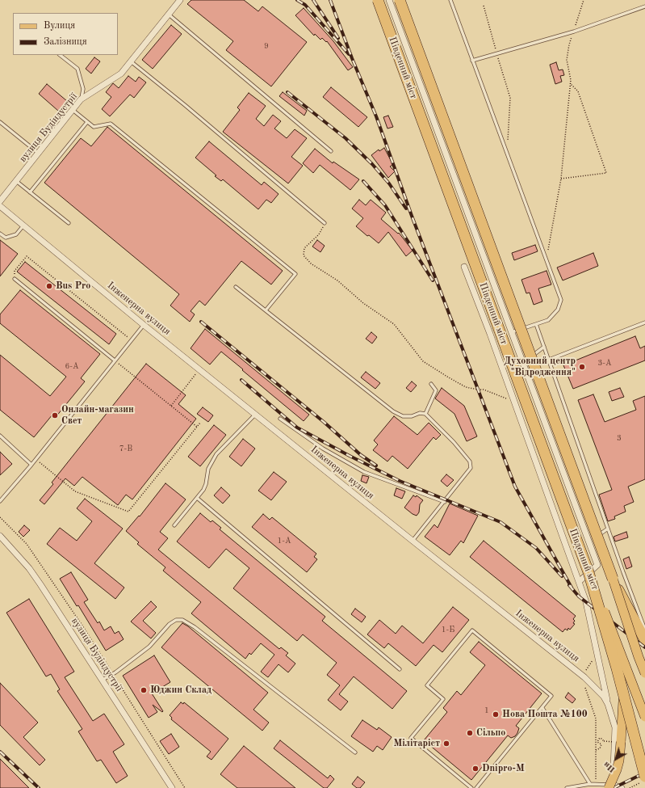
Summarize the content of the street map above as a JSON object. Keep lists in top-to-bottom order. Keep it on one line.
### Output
{"streets":{"highway":["Південний міст"],"street":["вулиця Будіндустрії","Інженерна вулиця"]},"places":["Bus Pro","Духовний центр \"Відродження\"","Онлайн-магазин Свет","Юджин Склад","Нова Пошта №100","Сільпо","Мілітаріст","Dnipro-M"],"house_numbers":["9","3-А","6-А","3","7-В","1-А","1-Б","1"],"legend":["Вулиця","Залізниця"],"north":"bottom left"}
